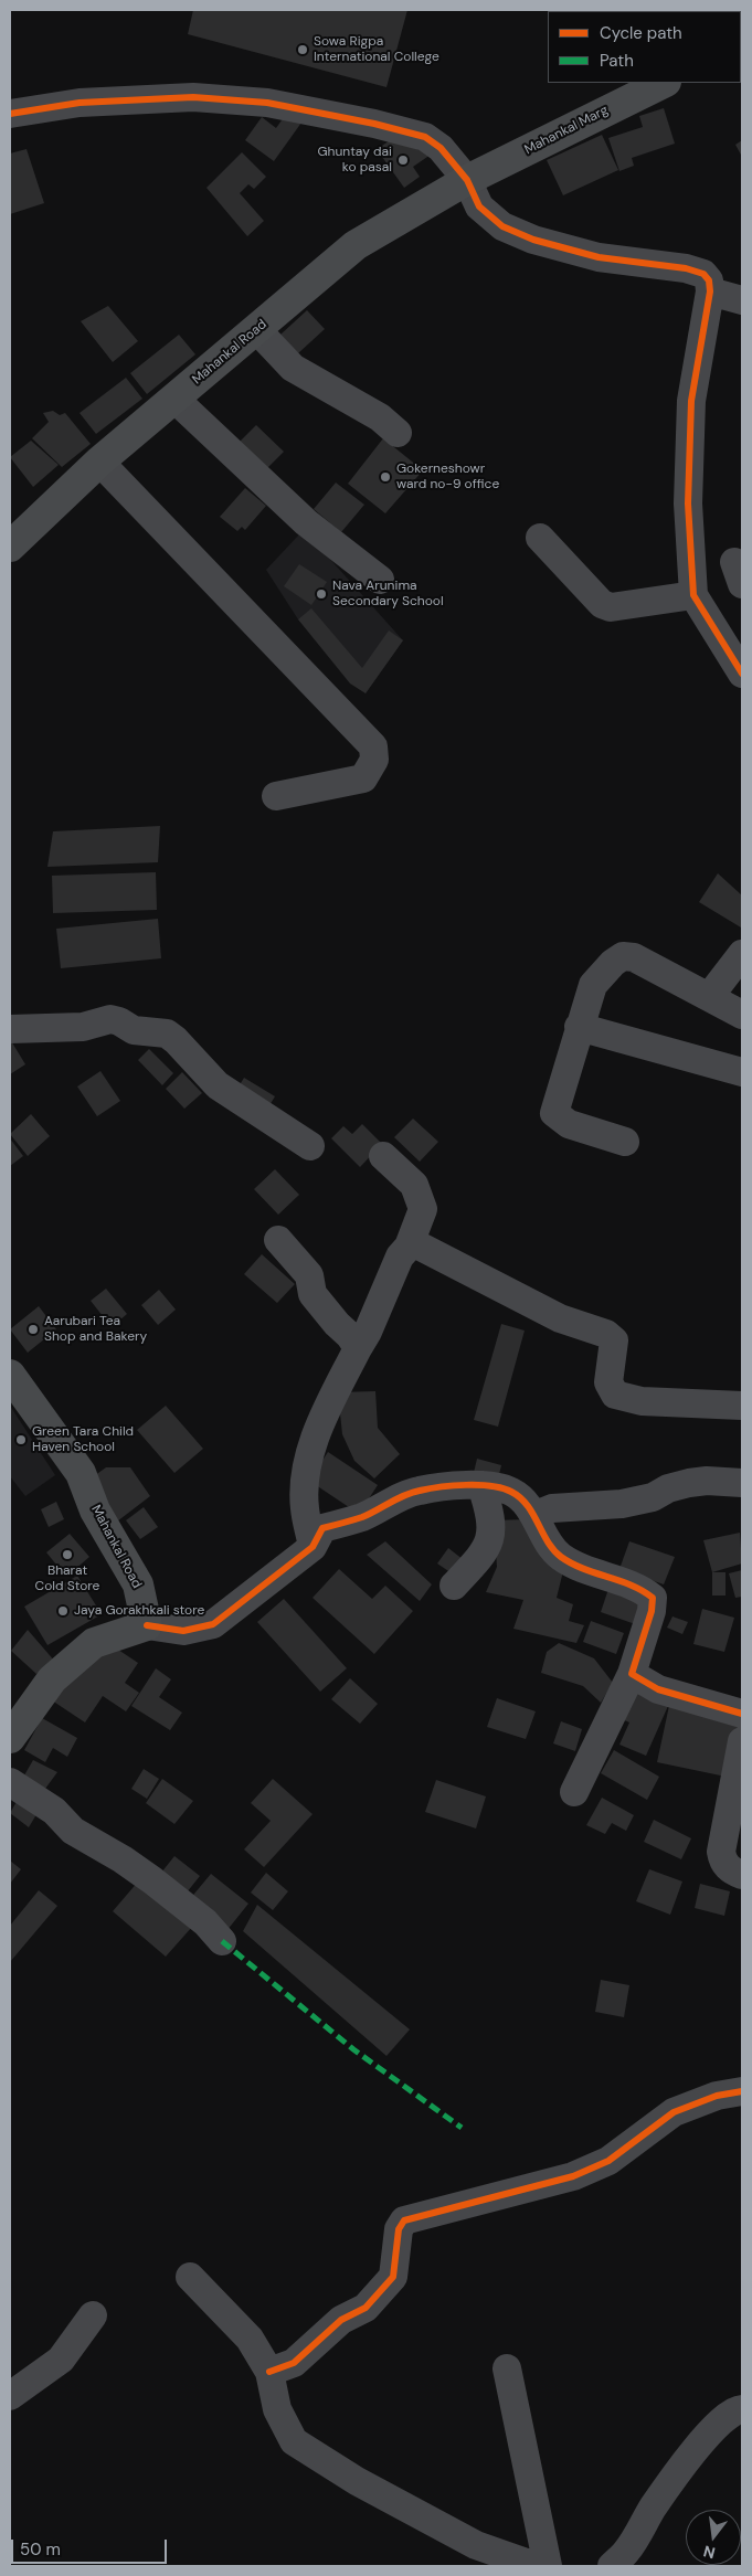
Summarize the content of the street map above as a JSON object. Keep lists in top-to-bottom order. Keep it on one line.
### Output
{"streets":{"main road":["Mahankal Marg","Mahankal Road"]},"crossings":[["Mahankal Marg","Mahankal Road"]],"places":["Sowa Rigpa International College","Ghuntay dai ko pasal","Gokerneshowr ward no-9 office","Nava Arunima Secondary School","Aarubari Tea Shop and Bakery","Green Tara Child Haven School","Bharat Cold Store","Jaya Gorakhkali store"],"legend":["Cycle path","Path"],"scale_bar":"50 m","north":"bottom"}
